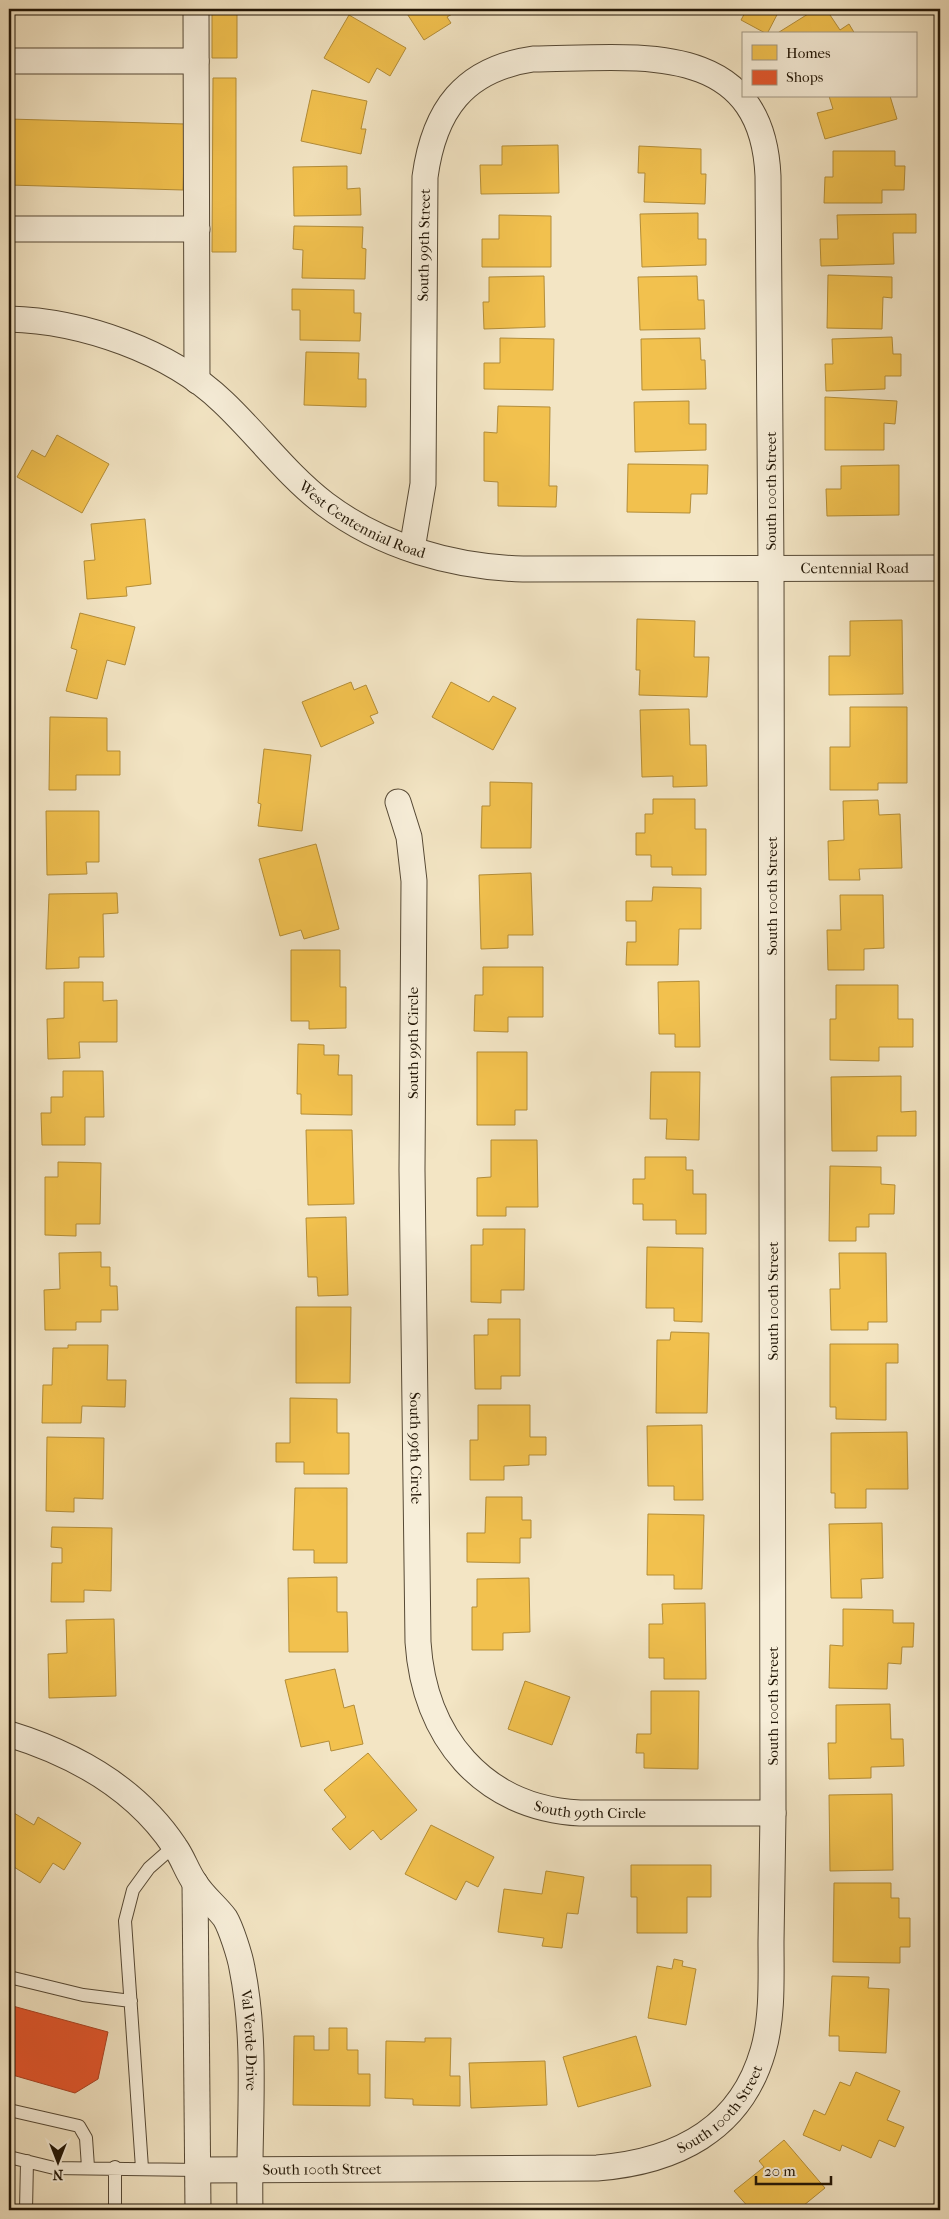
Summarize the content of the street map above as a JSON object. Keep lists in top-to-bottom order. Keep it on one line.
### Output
{"streets":{"street":["South 99th Street","South 100th Street","West Centennial Road","Centennial Road","South 99th Circle","Val Verde Drive"]},"crossings":[["South 99th Street","South 100th Street"],["South 99th Street","West Centennial Road"],["South 100th Street","West Centennial Road"],["South 100th Street","Centennial Road"],["South 100th Street","South 99th Circle"],["South 100th Street","Val Verde Drive"],["West Centennial Road","Centennial Road"]],"legend":["Homes","Shops"],"scale_bar":"20 m","north":"bottom"}
